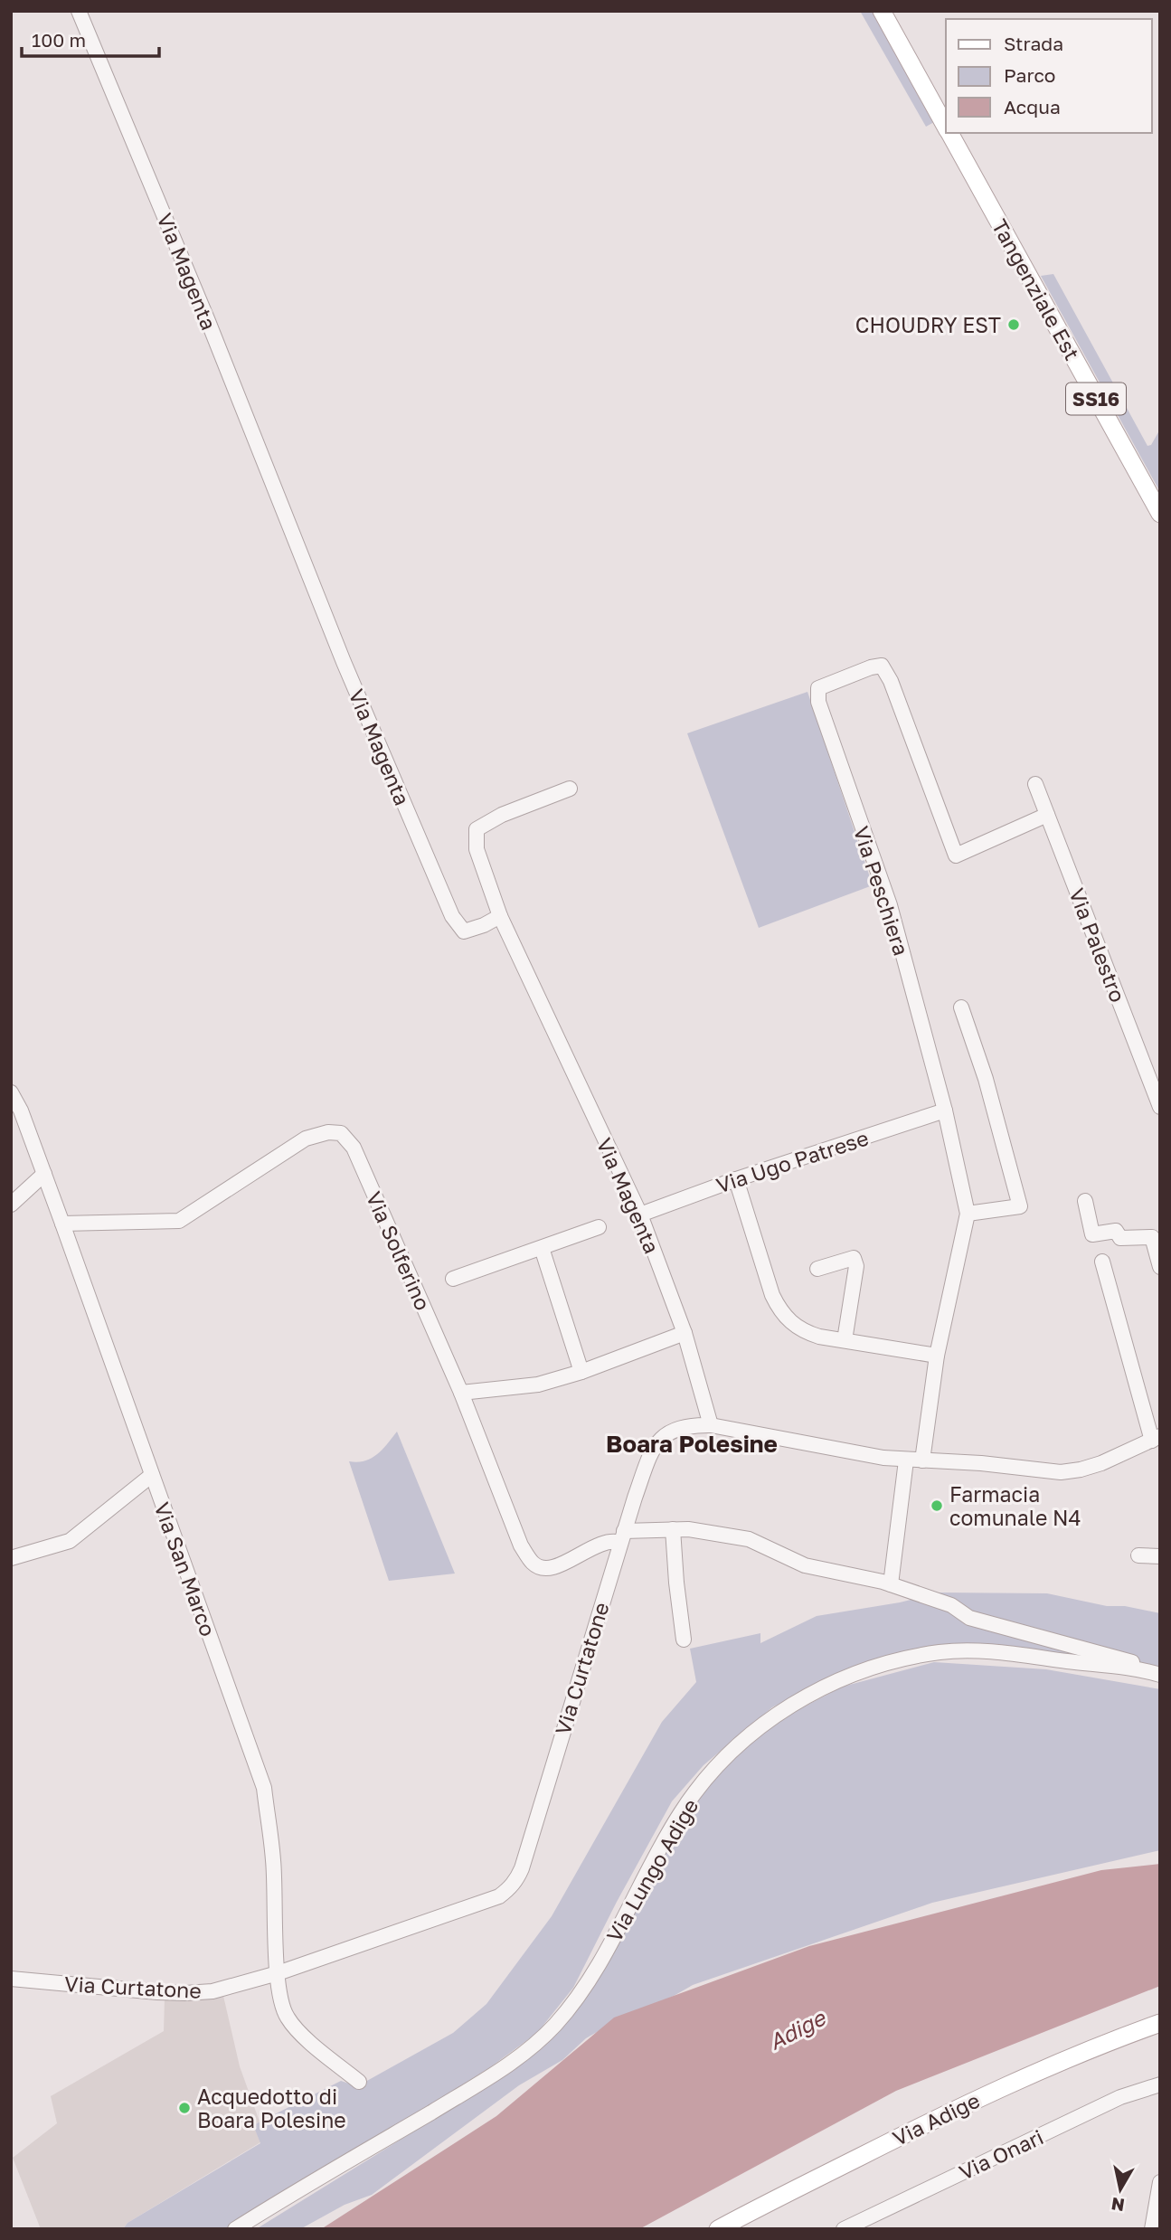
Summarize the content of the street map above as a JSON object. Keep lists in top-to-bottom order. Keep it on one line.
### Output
{"streets":{"main road":["Tangenziale Est","SS16","Via Adige"],"street":["Via Magenta","Via Peschiera","Via Palestro","Via Ugo Patrese","Via Solferino","Via San Marco","Via Curtatone","Via Lungo Adige","Via Onari"]},"crossings":[["Via Magenta","Via Ugo Patrese"],["Via Magenta","Via Curtatone"],["Via Peschiera","Via Palestro"],["Via Peschiera","Via Ugo Patrese"],["Via Peschiera","Via Curtatone"],["Via Solferino","Via San Marco"],["Via Solferino","Via Curtatone"],["Via San Marco","Via Curtatone"]],"districts":["Boara Polesine"],"water":["Adige"],"places":["CHOUDRY EST","Farmacia comunale N4","Acquedotto di Boara Polesine"],"legend":["Strada","Parco","Acqua"],"scale_bar":"100 m","north":"bottom"}
